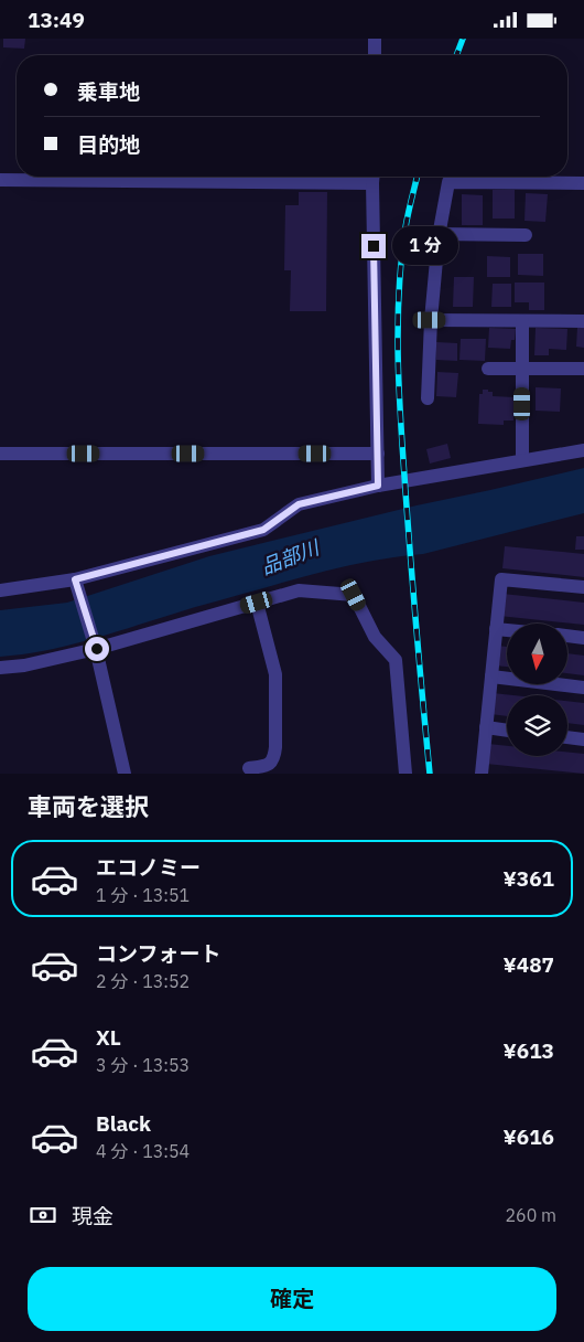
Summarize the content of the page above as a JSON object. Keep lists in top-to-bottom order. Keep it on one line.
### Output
{"water":["品部川"],"north":"bottom","page":{"status":"13:49","banner":["乗車地","目的地"],"bubble":"1 分","heading":"車両を選択","list":[{"name":"エコノミー","note":"1 分 · 13:51","value":"¥361"},{"name":"コンフォート","note":"2 分 · 13:52","value":"¥487"},{"name":"XL","note":"3 分 · 13:53","value":"¥613"},{"name":"Black","note":"4 分 · 13:54","value":"¥616"}],"pay":["現金","260 m"],"buttons":"確定"}}
